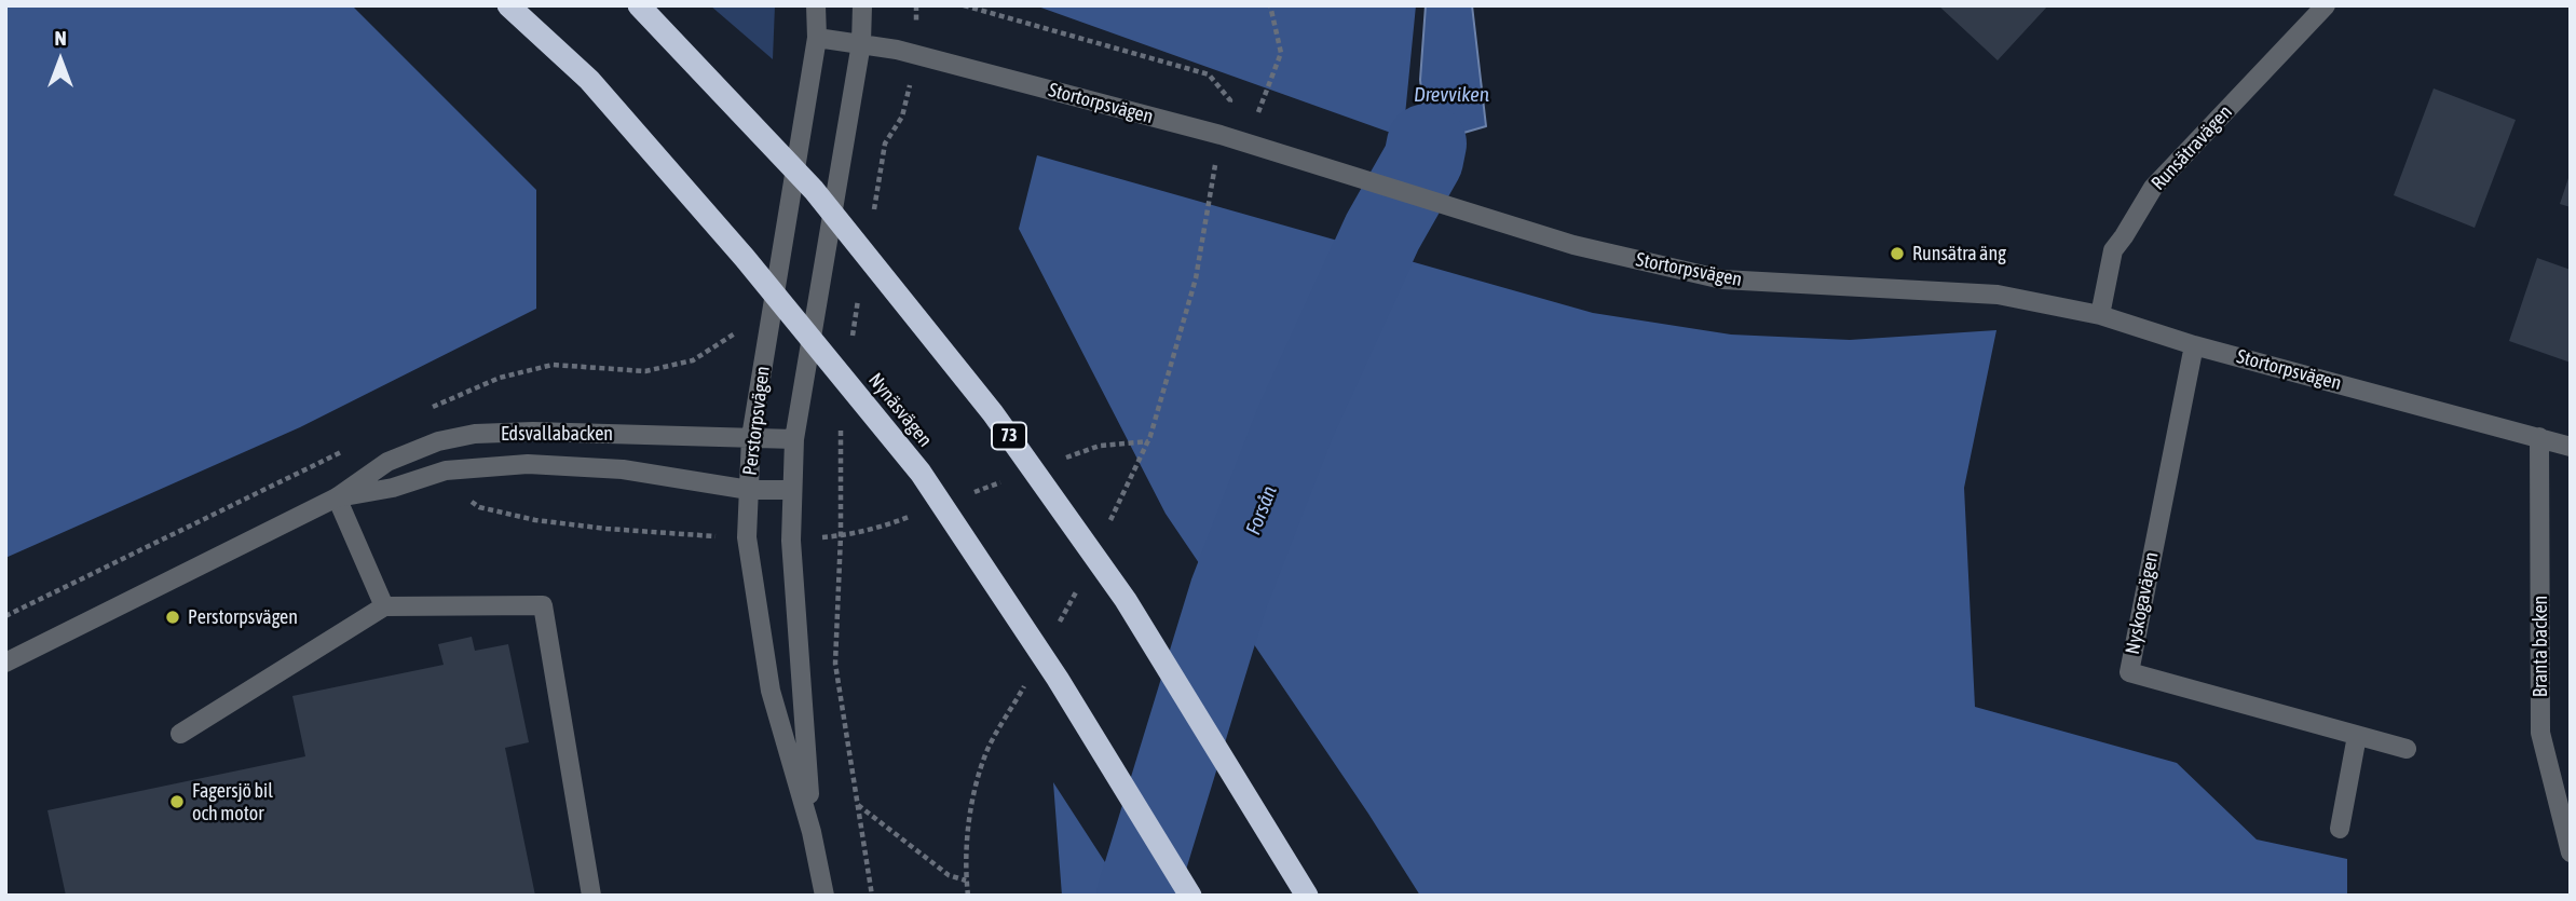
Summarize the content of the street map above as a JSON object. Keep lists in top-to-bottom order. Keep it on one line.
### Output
{"streets":{"highway":["Nynäsvägen","73"],"street":["Stortorpsvägen","Runsätravägen","Perstorpsvägen","Edsvallabacken","Nyskogavägen","Branta backen"]},"crossings":[["Stortorpsvägen","Runsätravägen"],["Stortorpsvägen","Perstorpsvägen"],["Stortorpsvägen","Nyskogavägen"],["Stortorpsvägen","Branta backen"],["Perstorpsvägen","Edsvallabacken"]],"water":["Drevviken","Forsån"],"places":["Runsätra äng","Perstorpsvägen","Fagersjö bil och motor"],"north":"top"}
